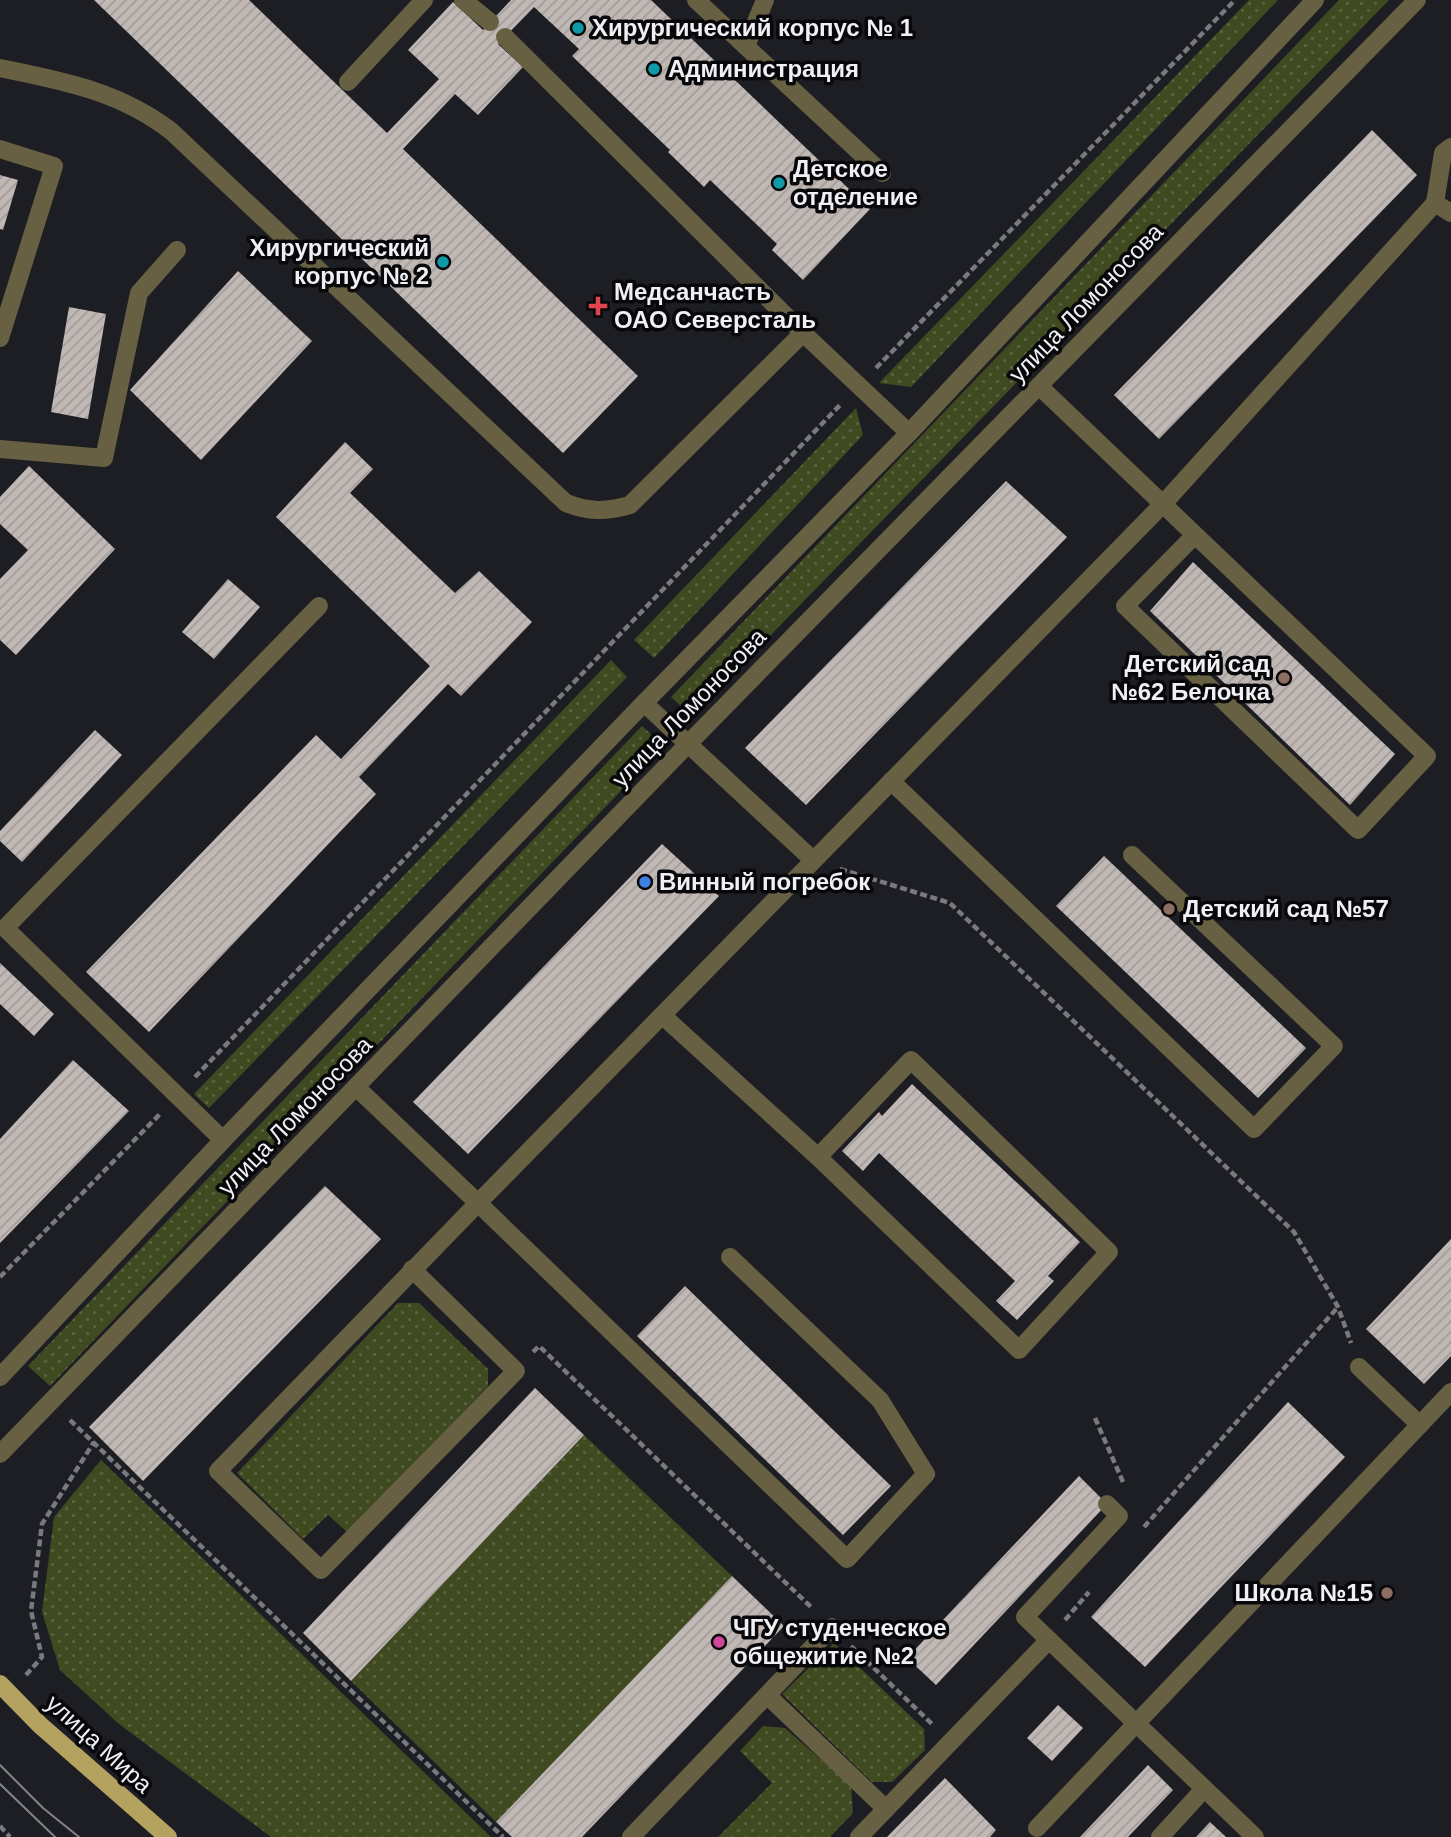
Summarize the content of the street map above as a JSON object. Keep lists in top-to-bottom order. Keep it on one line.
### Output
{"streets":{"main road":["улица Мира"],"street":["улица Ломоносова"]},"places":{"other":["Хирургический корпус № 1","Администрация","Детское отделение","Хирургический корпус № 2","Детский сад №62 Белочка","Винный погребок","Детский сад №57","Школа №15","ЧГУ студенческое общежитие №2"],"health":["Медсанчасть ОАО Северсталь"]}}
